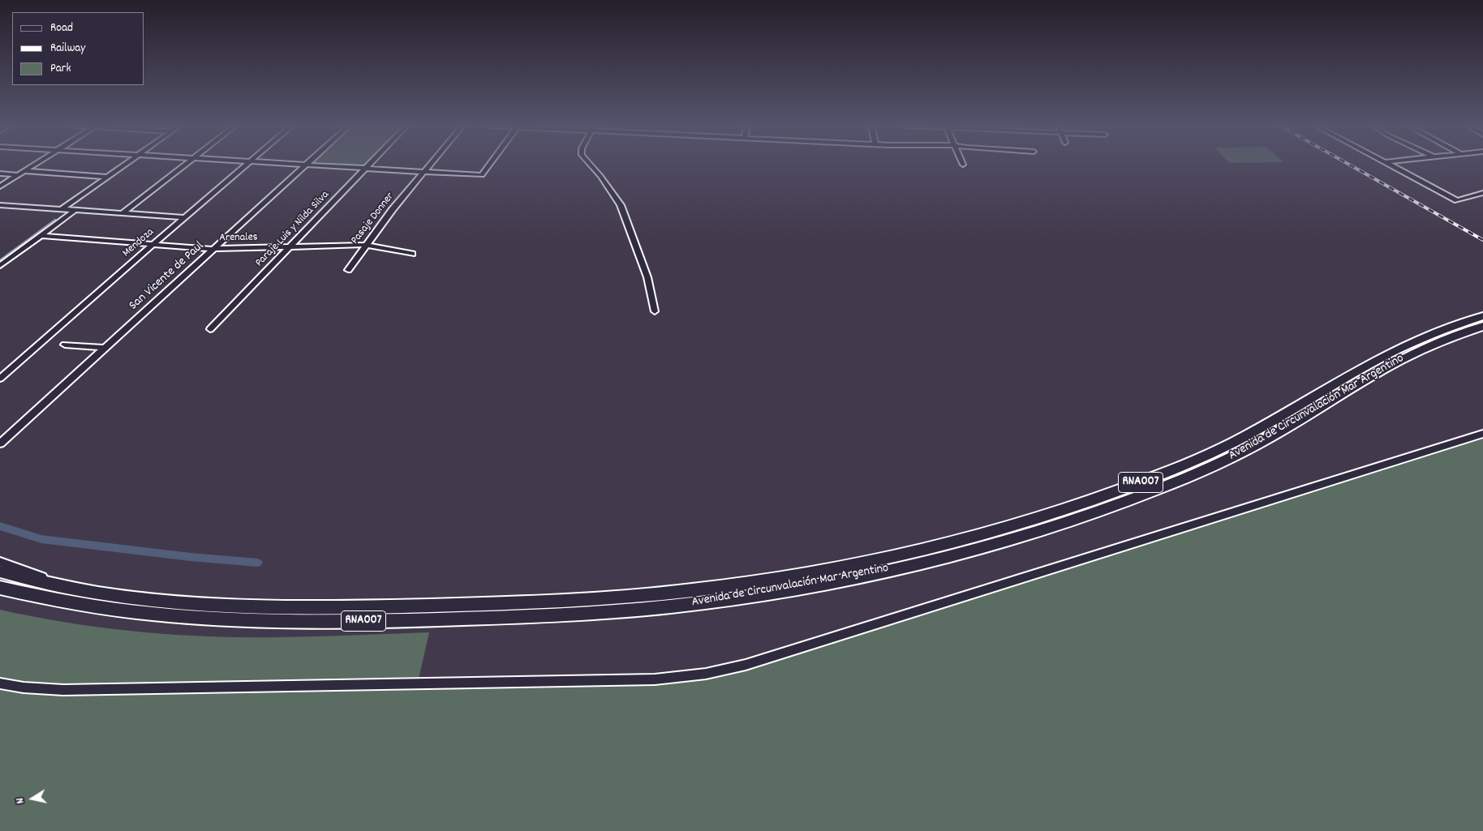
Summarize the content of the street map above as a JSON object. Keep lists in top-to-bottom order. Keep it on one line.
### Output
{"streets":{"highway":["Avenida de Circunvalación Mar Argentino","RNA007"],"street":["Pasaje Donner","Paraje Luis y Nilda Silva","Arenales","Mendoza","San Vicente de Paul"]},"crossings":[["Pasaje Donner","Arenales"],["Paraje Luis y Nilda Silva","Arenales"],["Arenales","Mendoza"],["Arenales","San Vicente de Paul"]],"legend":["Road","Railway","Park"],"north":"left"}
